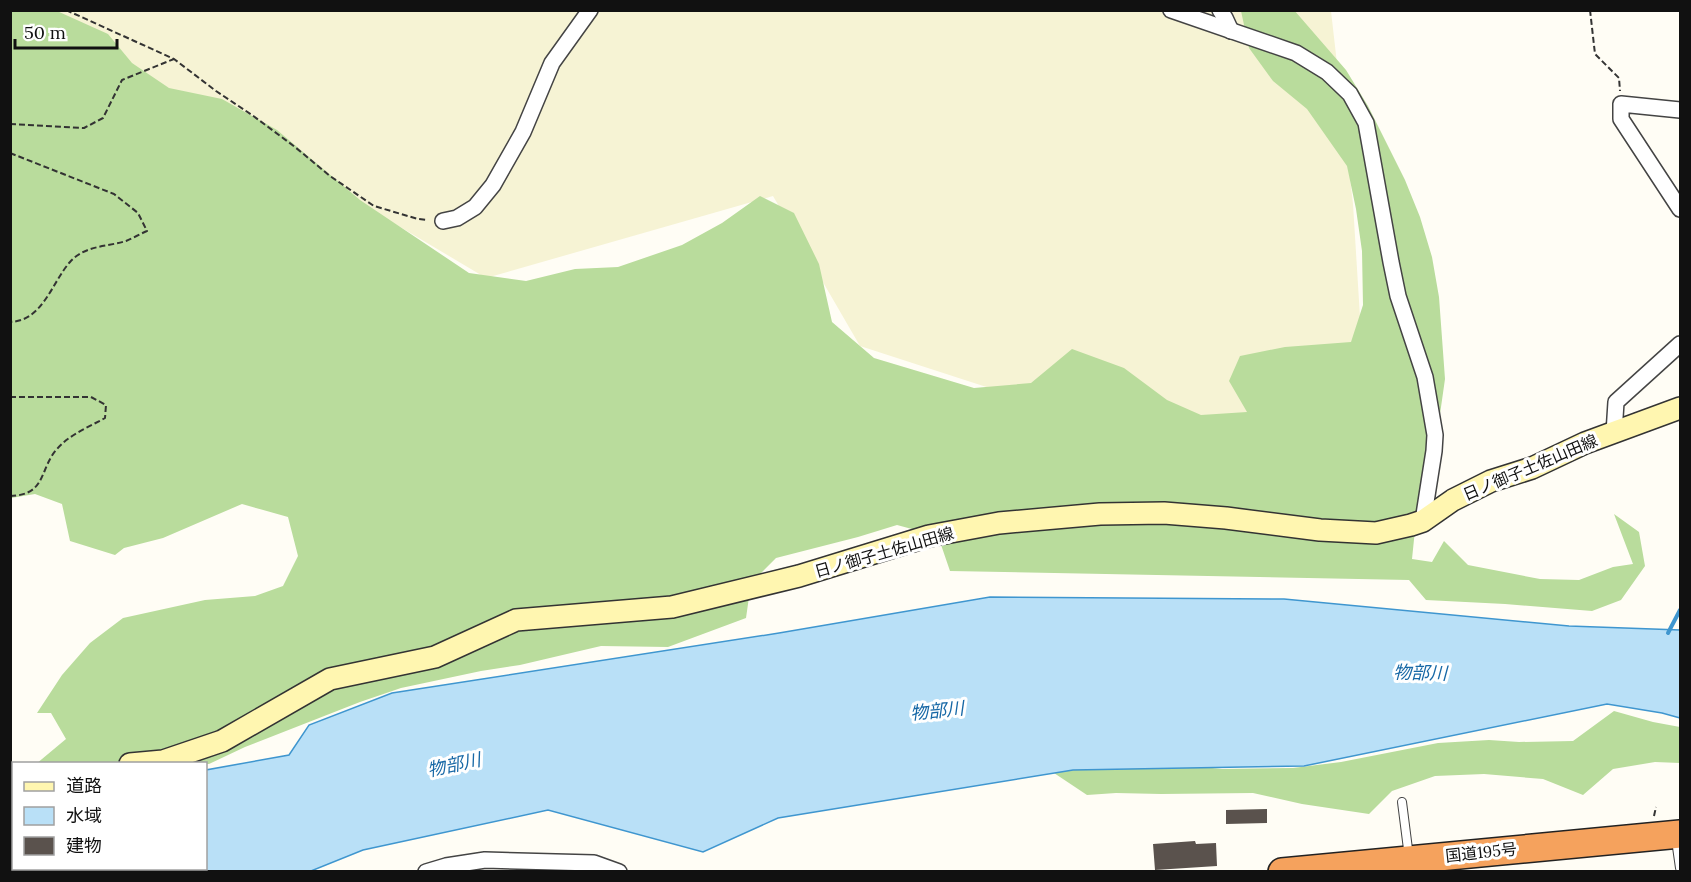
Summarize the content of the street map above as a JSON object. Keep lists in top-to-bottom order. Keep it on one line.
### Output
{"streets":{"highway":["国道195号"],"main road":["日ノ御子土佐山田線"]},"water":["物部川"],"legend":["道路","水域","建物"],"scale_bar":"50 m"}
